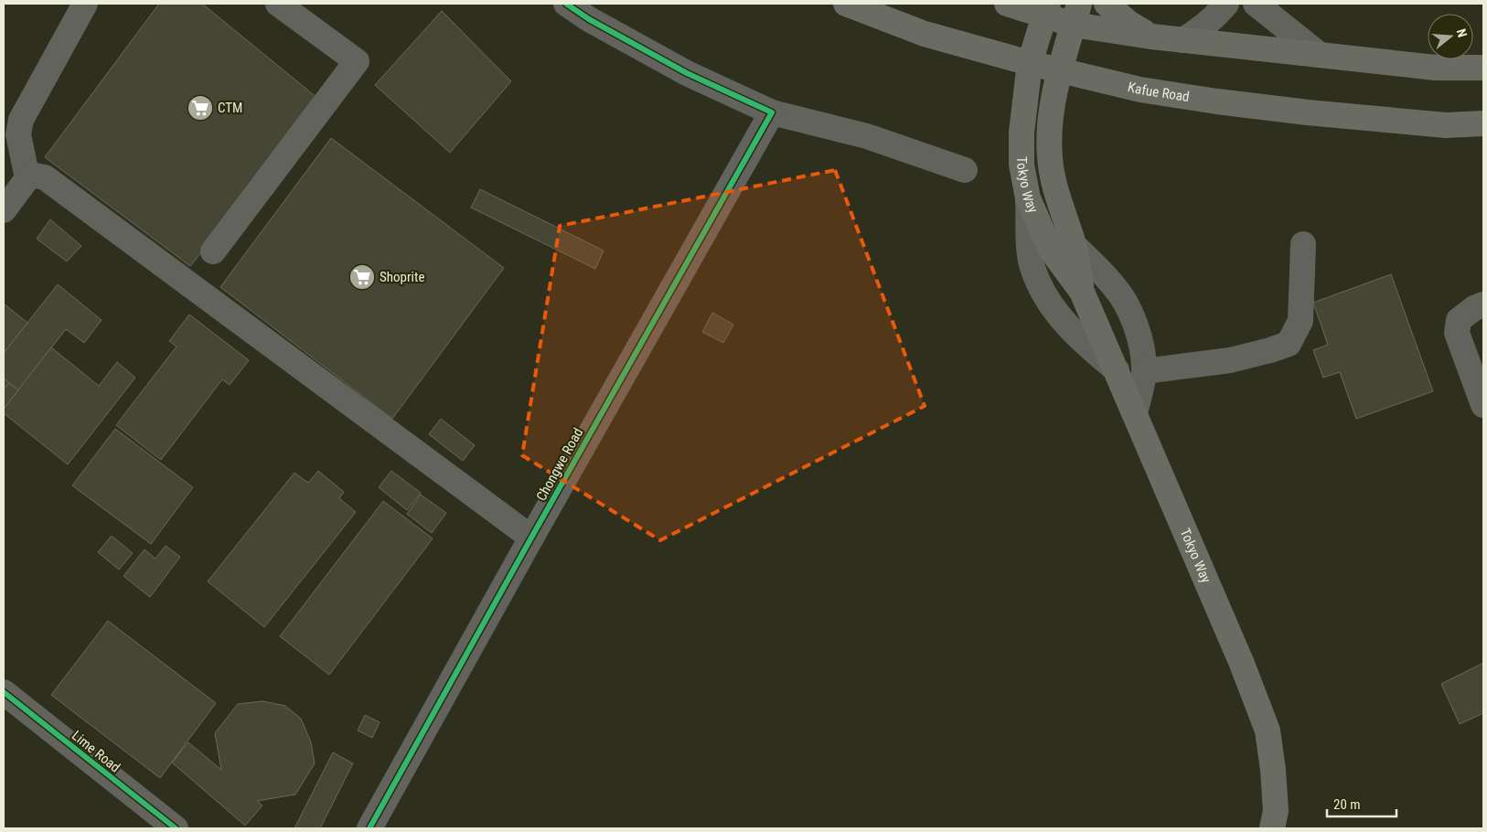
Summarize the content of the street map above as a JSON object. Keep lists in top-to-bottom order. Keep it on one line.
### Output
{"streets":{"main road":["Kafue Road","Tokyo Way"],"street":["Chongwe Road","Lime Road"]},"crossings":[["Kafue Road","Tokyo Way"]],"places":{"supermarket":["CTM","Shoprite"]},"scale_bar":"20 m","north":"right"}
